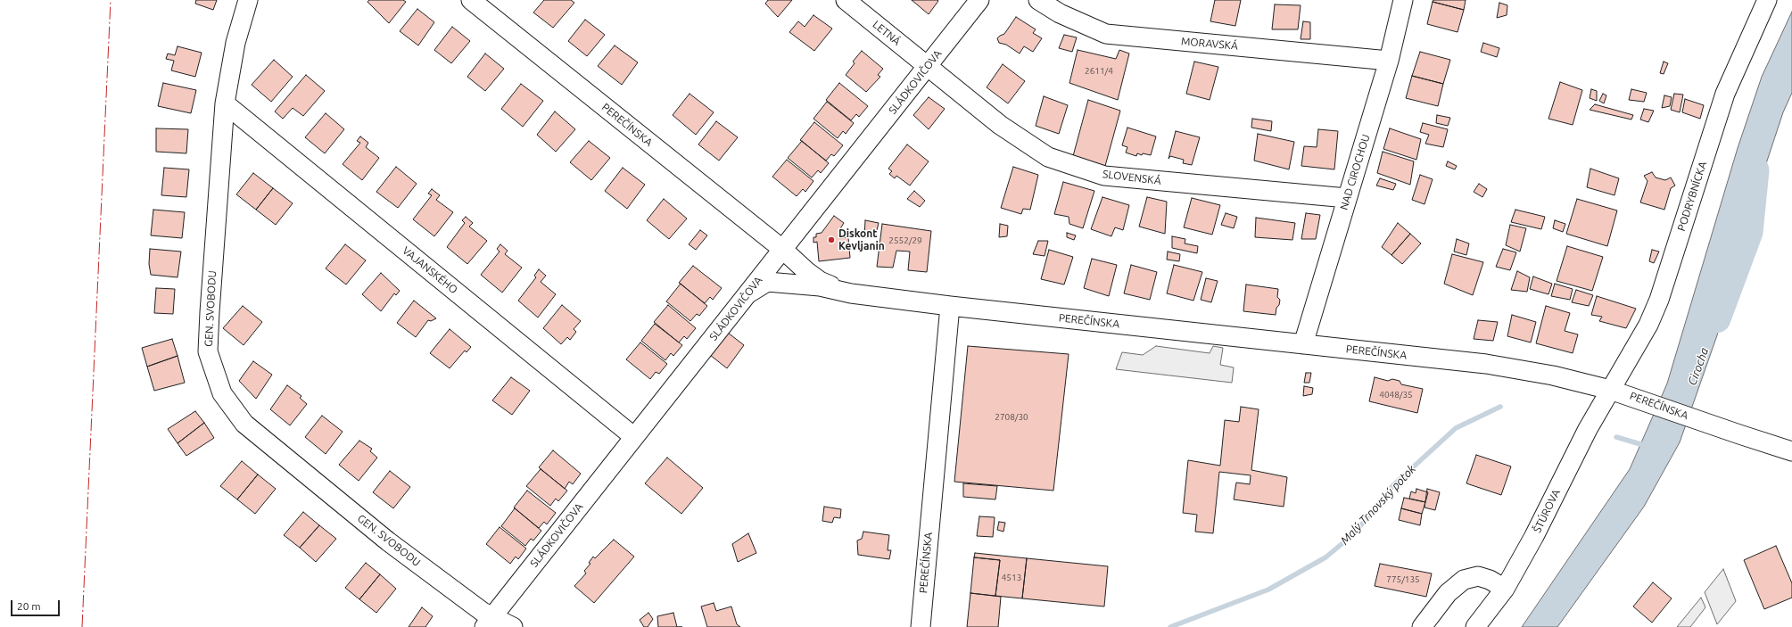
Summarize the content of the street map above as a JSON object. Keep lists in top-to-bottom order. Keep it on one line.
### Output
{"streets":{"street":["LETNÁ","MORAVSKÁ","SLÁDKOVIČOVA","PEREČÍNSKA","NAD CIROCHOU","SLOVENSKÁ","PODRYBNÍCKA","VAJANSKÉHO","GEN. SVOBODU","ŠTÚROVA"]},"crossings":[["LETNÁ","SLÁDKOVIČOVA"],["LETNÁ","SLOVENSKÁ"],["MORAVSKÁ","NAD CIROCHOU"],["SLÁDKOVIČOVA","PEREČÍNSKA"],["SLÁDKOVIČOVA","SLOVENSKÁ"],["SLÁDKOVIČOVA","VAJANSKÉHO"],["SLÁDKOVIČOVA","GEN. SVOBODU"],["PEREČÍNSKA","NAD CIROCHOU"],["PEREČÍNSKA","PODRYBNÍCKA"],["PEREČÍNSKA","ŠTÚROVA"],["NAD CIROCHOU","SLOVENSKÁ"],["PODRYBNÍCKA","ŠTÚROVA"],["VAJANSKÉHO","GEN. SVOBODU"]],"water":["Cirocha","Malý Trnovský potok"],"places":["Diskont Kevljanin"],"house_numbers":["2611/4","2552/29","4048/35","2708/30","4513","775/135"],"scale_bar":"20 m"}
